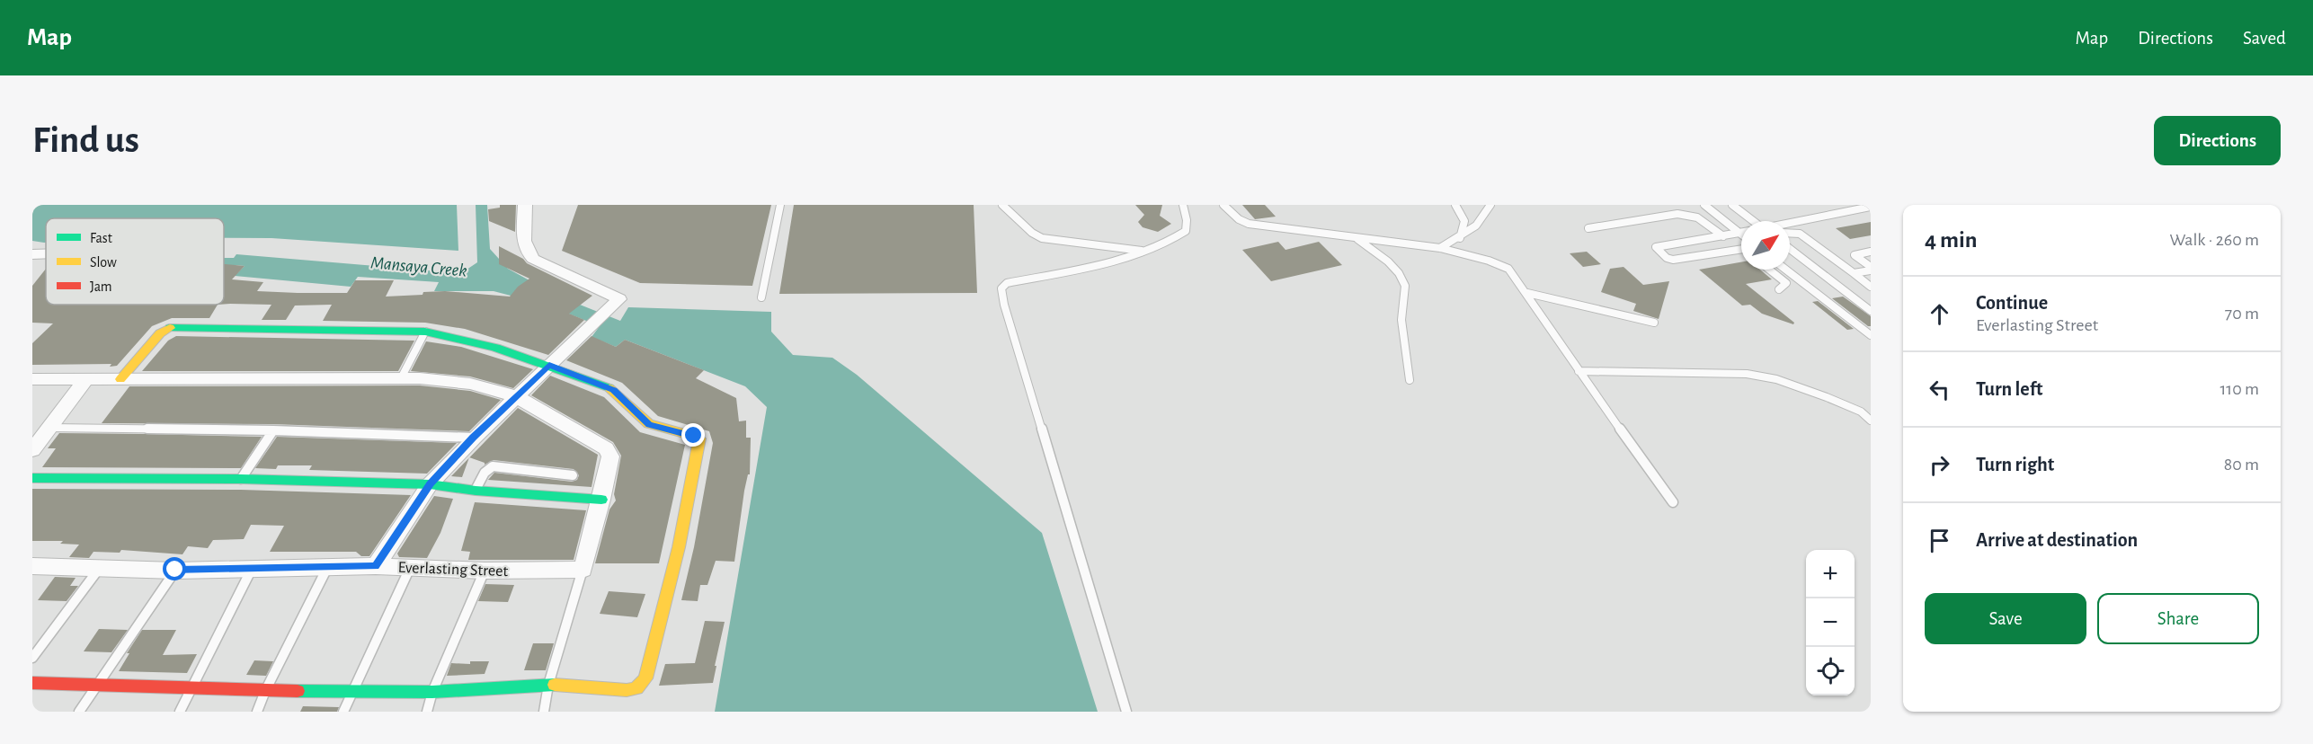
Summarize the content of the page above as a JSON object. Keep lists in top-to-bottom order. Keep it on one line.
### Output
{"streets":{"street":["Everlasting Street"]},"water":["Mansaya Creek"],"legend":["Fast","Slow","Jam"],"north":"top right","page":{"header":"Map","nav":["Map","Directions","Saved"],"buttons":["Directions",["Save","Share"]],"title":"Find us","heading":["4 min","Walk · 260 m"],"list":[["Continue","Everlasting Street","70 m"],["Turn left","110 m"],["Turn right","80 m"],"Arrive at destination"],"map_buttons":["+","−"]}}
